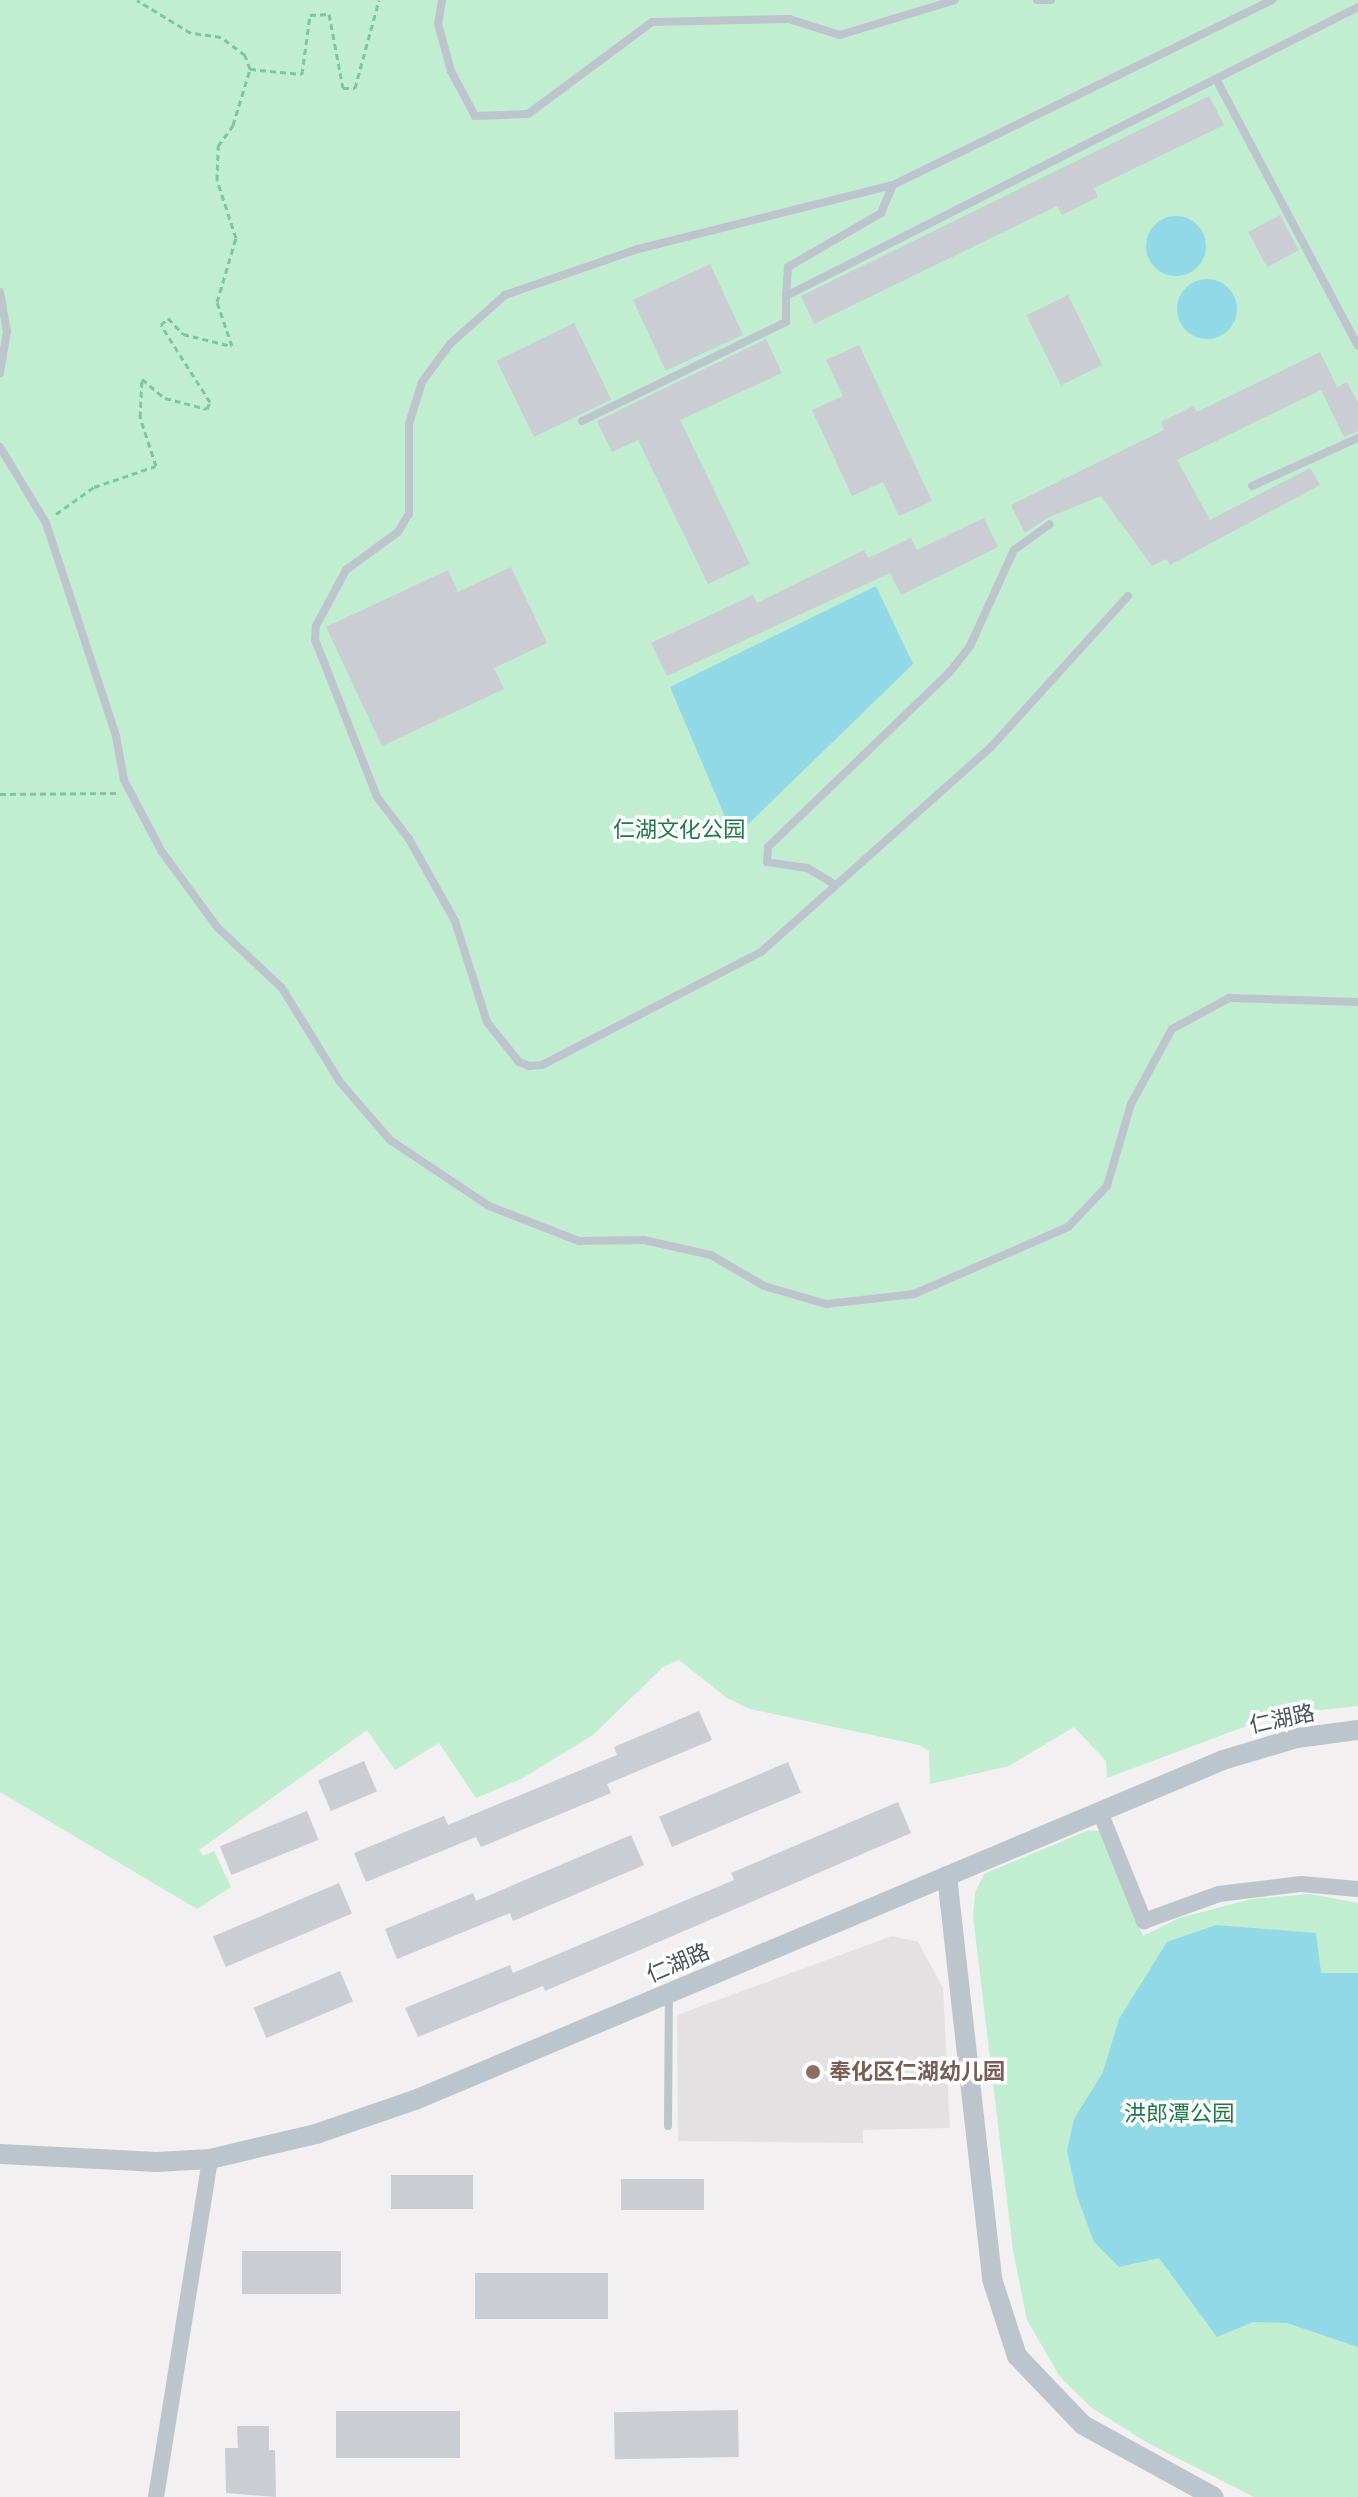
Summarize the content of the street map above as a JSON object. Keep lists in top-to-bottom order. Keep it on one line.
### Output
{"streets":{"street":["仁湖路"]},"parks":["仁湖文化公园","洪郎潭公园"],"places":["奉化区仁湖幼儿园"]}
